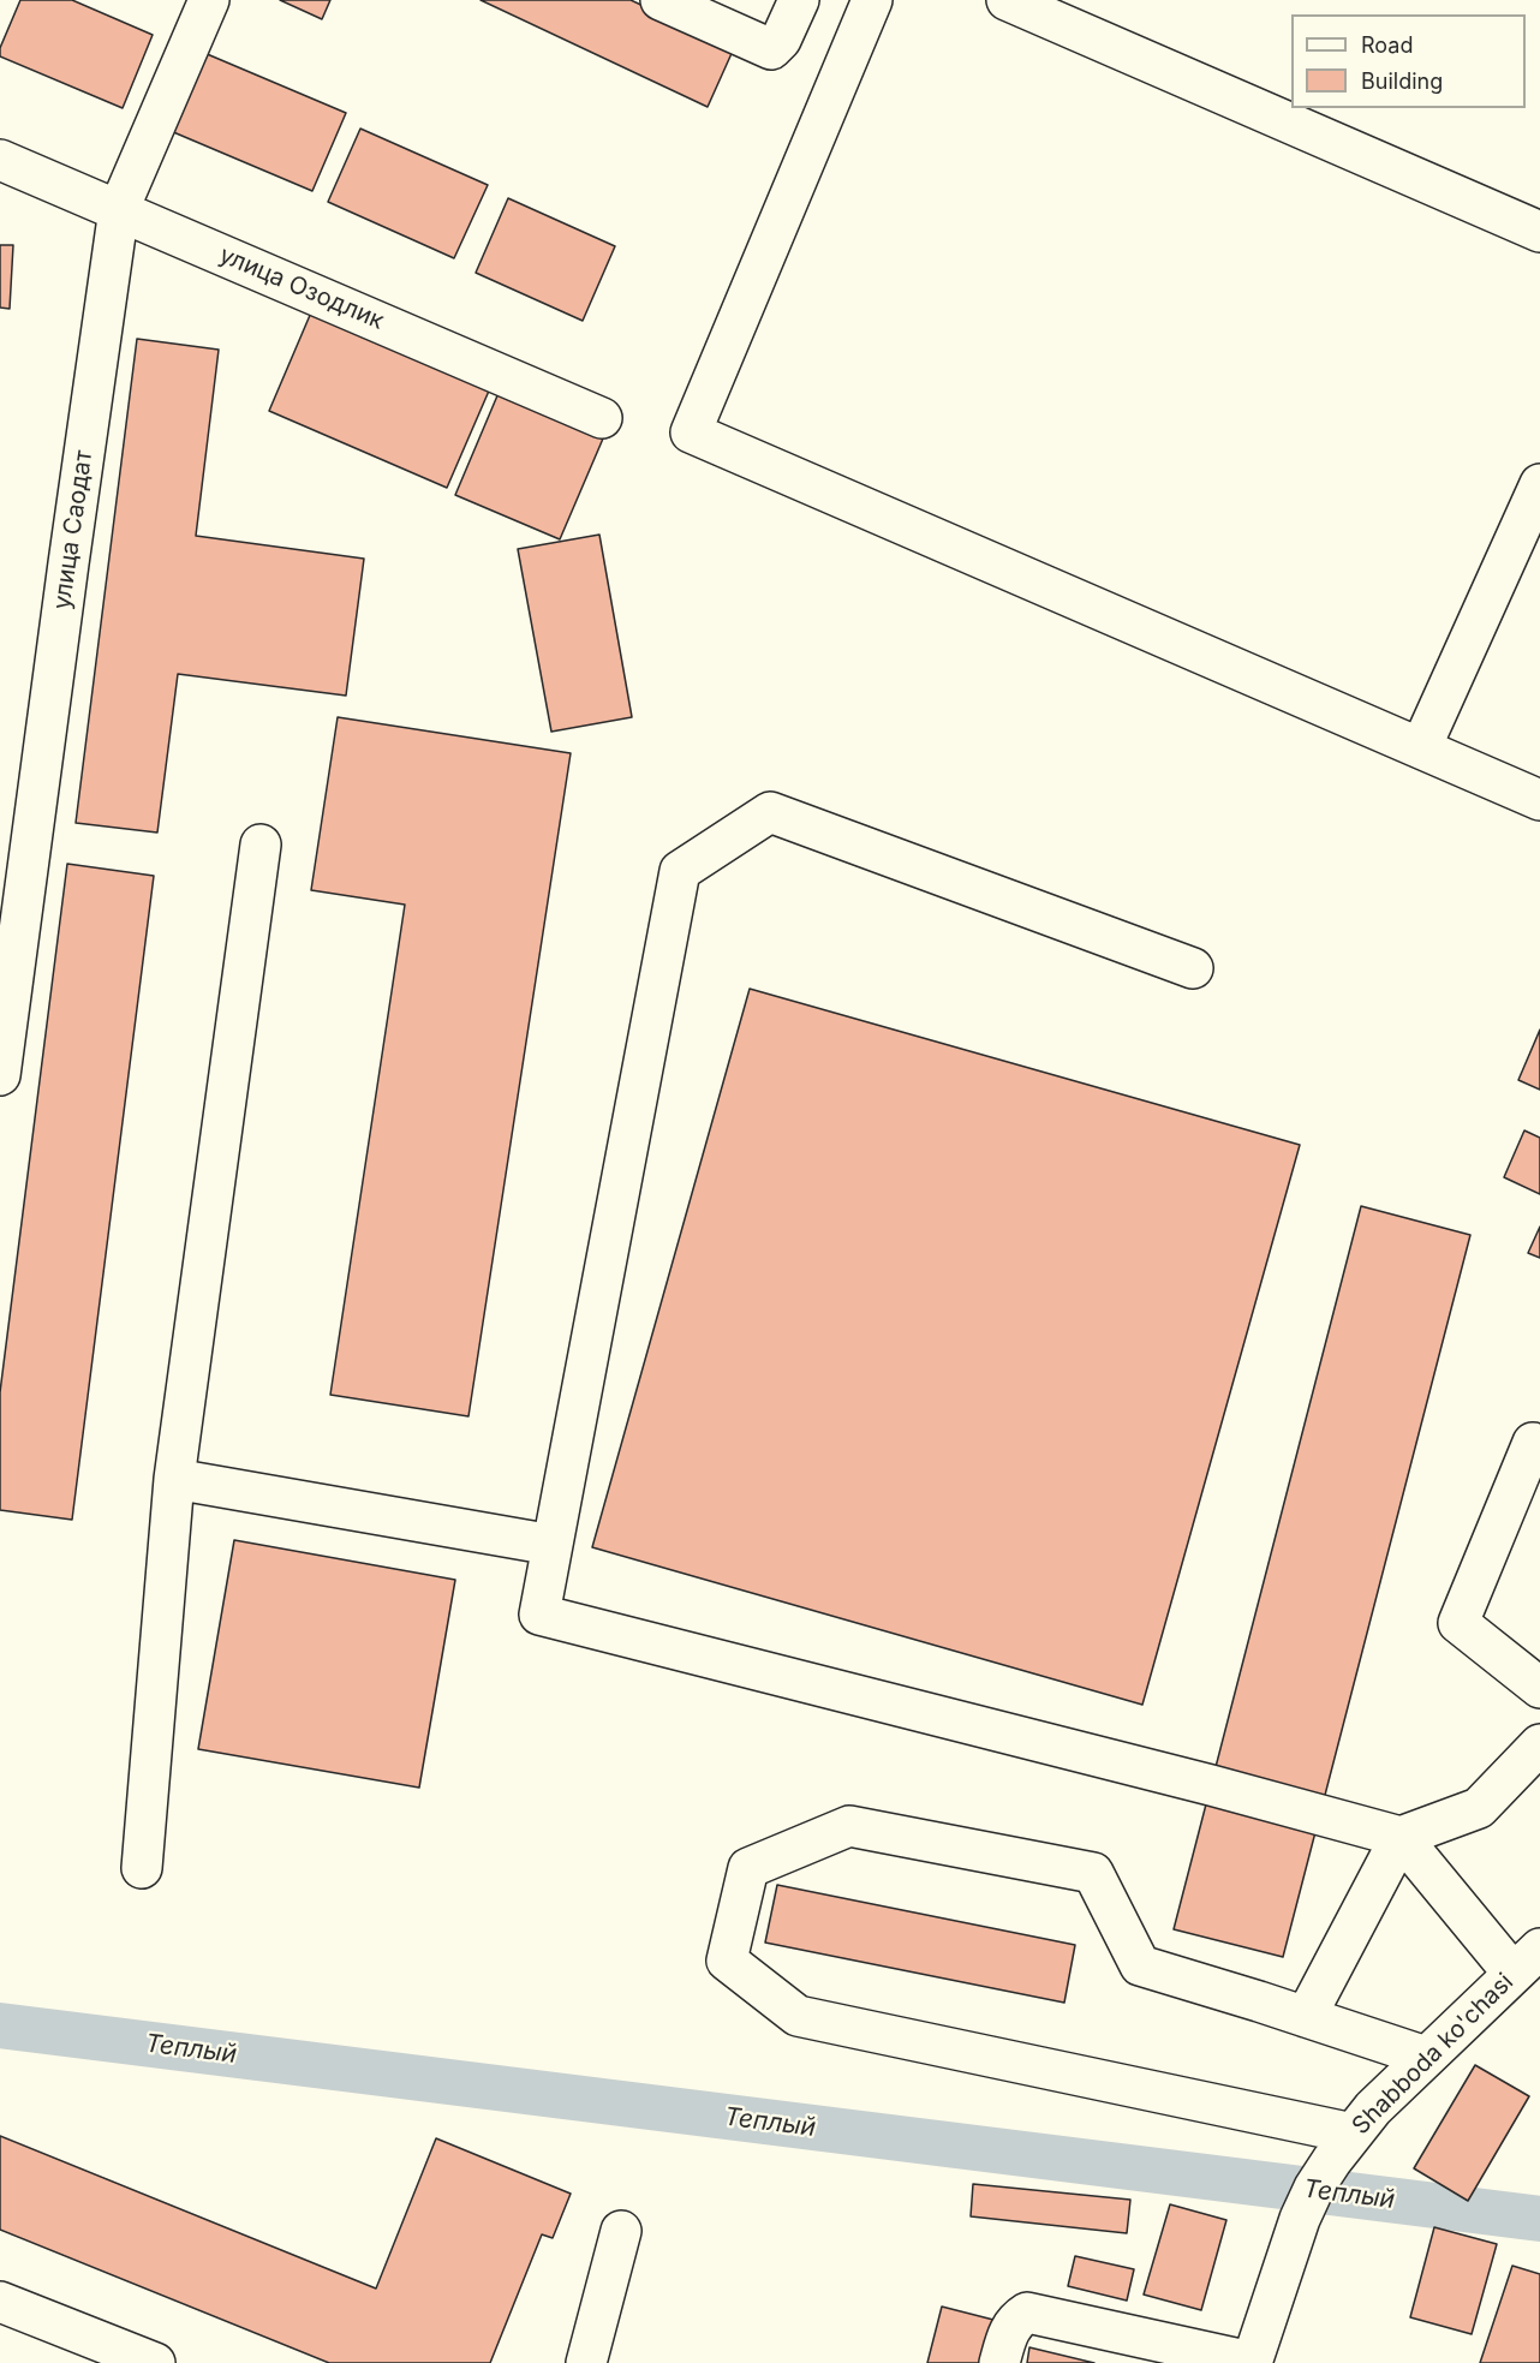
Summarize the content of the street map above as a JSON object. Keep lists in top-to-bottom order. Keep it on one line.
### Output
{"streets":{"street":["улица Озодлик","улица Саодат","Shabboda ko'chasi"]},"crossings":[["улица Озодлик","улица Саодат"]],"water":["Теплый"],"legend":["Road","Building"]}
